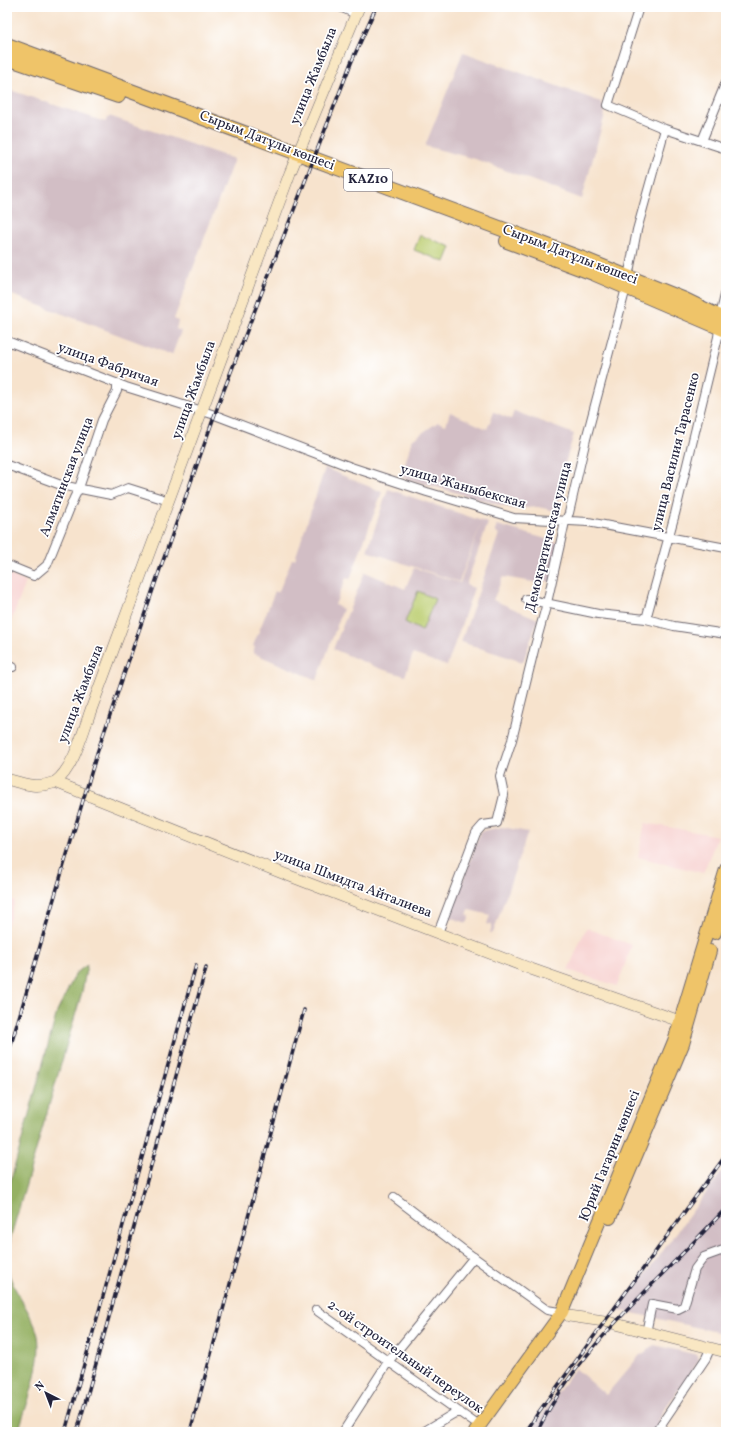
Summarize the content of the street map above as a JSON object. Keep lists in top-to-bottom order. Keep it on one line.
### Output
{"streets":{"highway":["Сырым Датұлы көшесі","KAZ10"],"main road":["Юрий Гагарин көшесі"],"street":["улица Жамбыла","улица Фабричая","улица Василия Тарасенко","Алматинская улица","улица Жаныбекская","Демократическая улица","улица Шмидта Айталиева","2-ой строительный переулок"]},"crossings":[["улица Жамбыла","Сырым Датұлы көшесі"],["улица Жамбыла","улица Фабричая"],["улица Жамбыла","улица Жаныбекская"],["улица Жамбыла","улица Шмидта Айталиева"],["Сырым Датұлы көшесі","улица Василия Тарасенко"],["Сырым Датұлы көшесі","Демократическая улица"],["улица Фабричая","Алматинская улица"],["улица Фабричая","улица Жаныбекская"],["улица Василия Тарасенко","улица Жаныбекская"],["улица Жаныбекская","Демократическая улица"],["Демократическая улица","улица Шмидта Айталиева"],["улица Шмидта Айталиева","Юрий Гагарин көшесі"],["Юрий Гагарин көшесі","2-ой строительный переулок"]],"north":"top left"}
